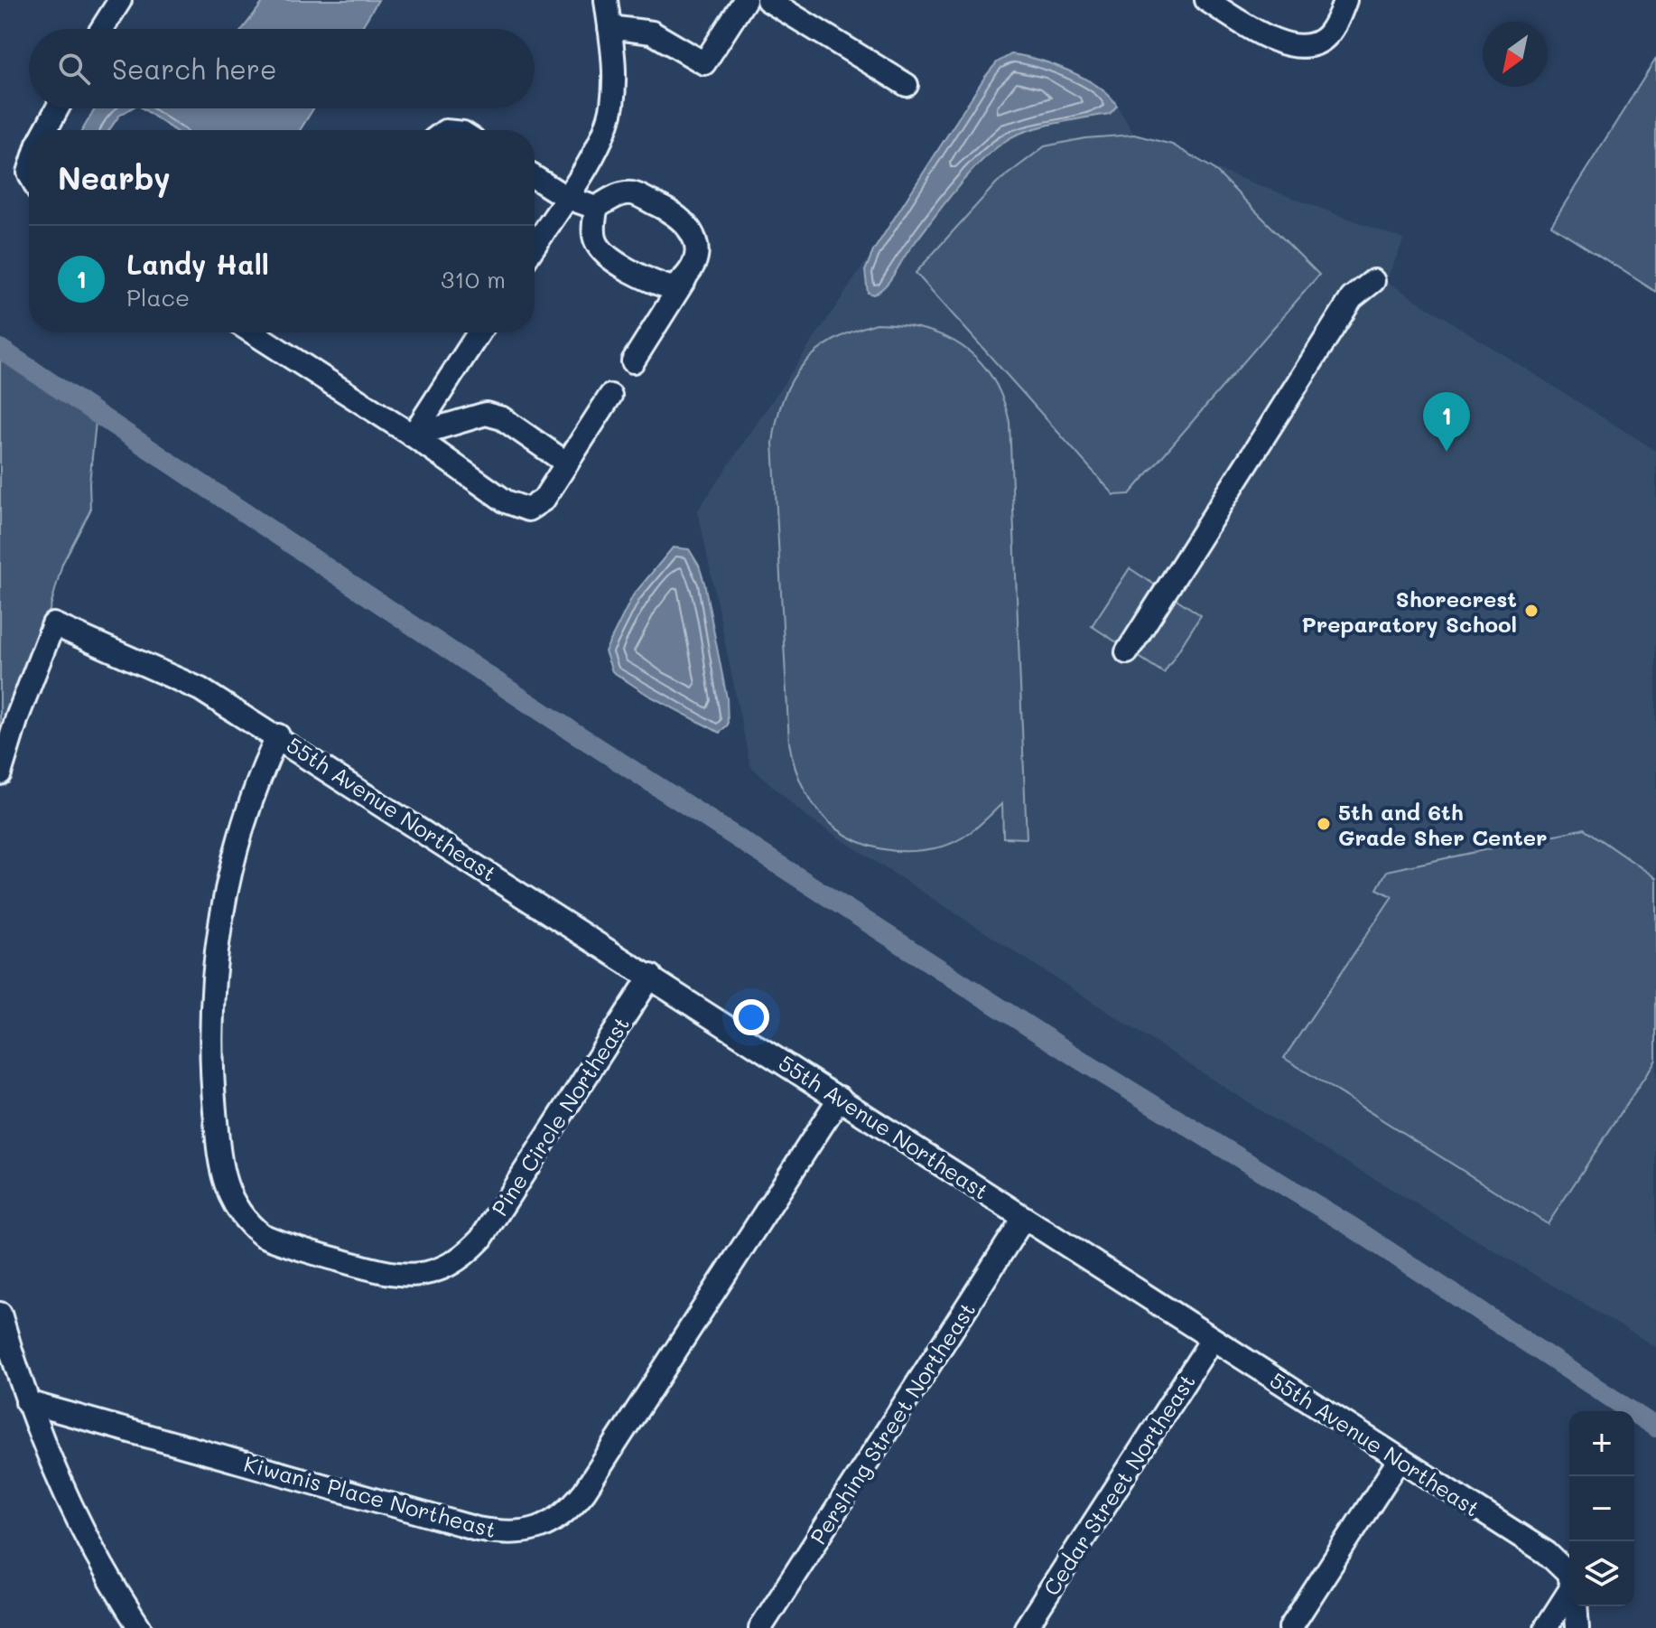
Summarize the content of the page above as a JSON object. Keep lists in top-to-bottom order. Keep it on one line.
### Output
{"streets":{"street":["55th Avenue Northeast","Pine Circle Northeast","Pershing Street Northeast","Cedar Street Northeast","Kiwanis Place Northeast"]},"crossings":[["55th Avenue Northeast","Pine Circle Northeast"],["55th Avenue Northeast","Pershing Street Northeast"],["55th Avenue Northeast","Cedar Street Northeast"],["55th Avenue Northeast","Kiwanis Place Northeast"]],"places":["Shorecrest Preparatory School","5th and 6th Grade Sher Center"],"north":"bottom left","page":{"search":"Search here","heading":"Nearby","list":[{"mark":"1","name":"Landy Hall","note":"Place","value":"310 m"}],"pins":"1","map_buttons":["+","−"]}}
